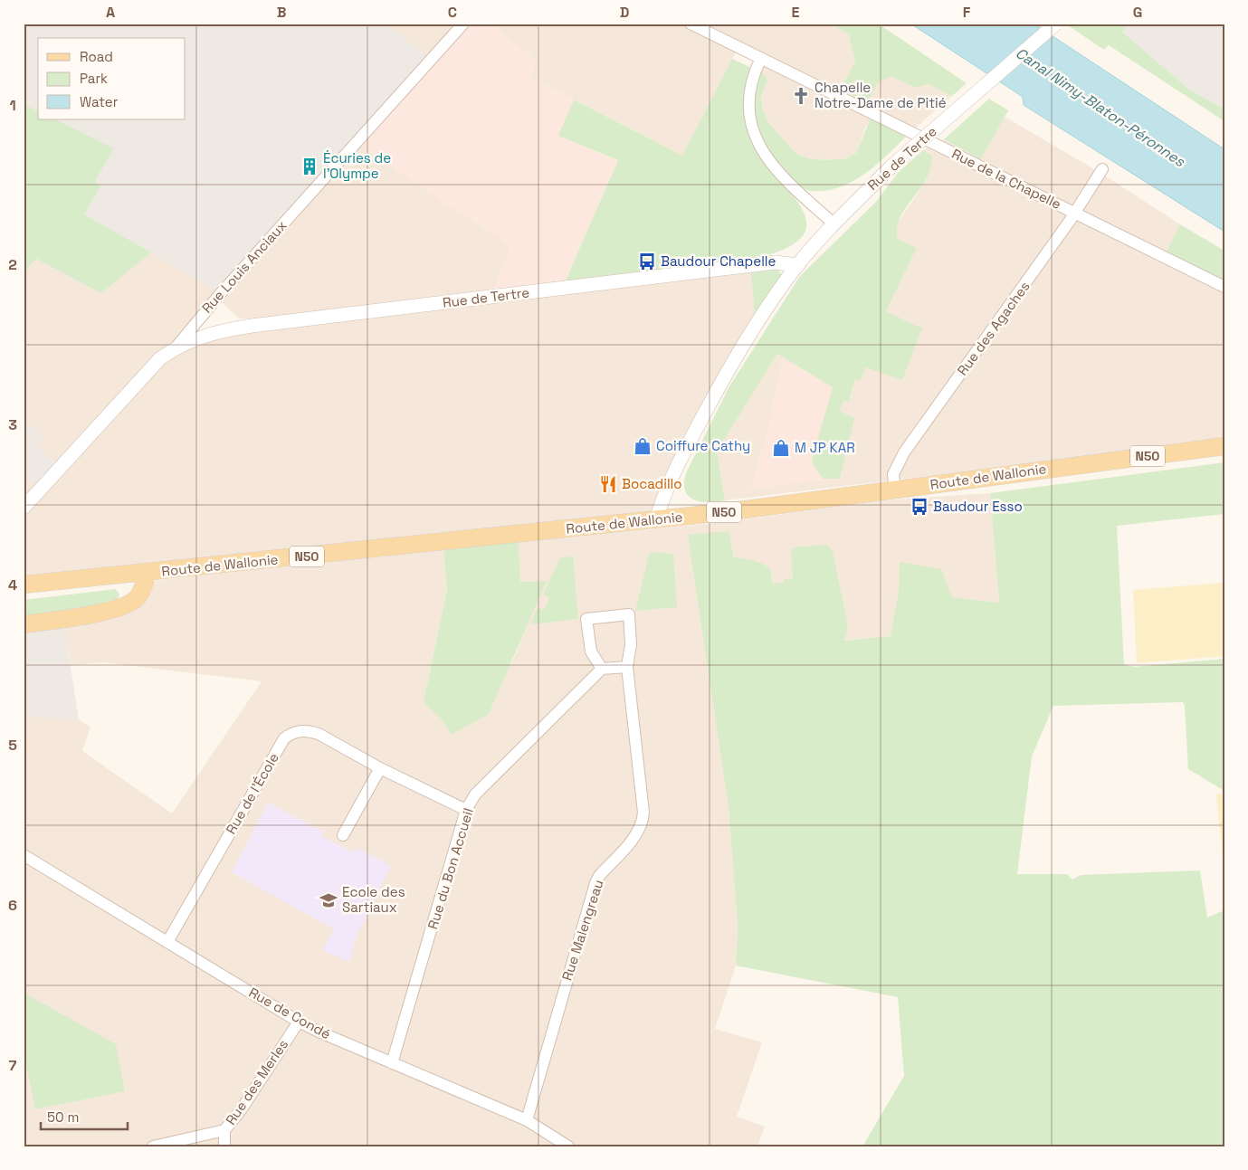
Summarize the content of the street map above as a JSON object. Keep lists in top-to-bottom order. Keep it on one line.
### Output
{"streets":{"main road":["N50","Route de Wallonie"],"street":["Rue de Tertre","Rue de la Chapelle","Rue Louis Anciaux","Rue des Agaches","Rue de l'École","Rue du Bon Accueil","Rue Malengreau","Rue de Condé","Rue des Merles"]},"crossings":[["Rue de Tertre","Rue Louis Anciaux"],["Rue de Tertre","Route de Wallonie"],["Rue de la Chapelle","Rue des Agaches"],["Rue des Agaches","Route de Wallonie"],["Rue de l'École","Rue du Bon Accueil"],["Rue de l'École","Rue de Condé"],["Rue du Bon Accueil","Rue Malengreau"],["Rue du Bon Accueil","Rue de Condé"],["Rue Malengreau","Rue de Condé"],["Rue de Condé","Rue des Merles"]],"water":["Canal Nimy-Blaton-Péronnes"],"places":{"church":["Chapelle Notre-Dame de Pitié"],"building":["Écuries de l'Olympe"],"bus stop":["Baudour Chapelle","Baudour Esso"],"shop":["Coiffure Cathy","M JP KAR"],"restaurant":["Bocadillo"],"school or university":["Ecole des Sartiaux"]},"legend":["Road","Park","Water"],"scale_bar":"50 m","grid":{"columns":["A","B","C","D","E","F","G"],"rows":["1","2","3","4","5","6","7"]}}
